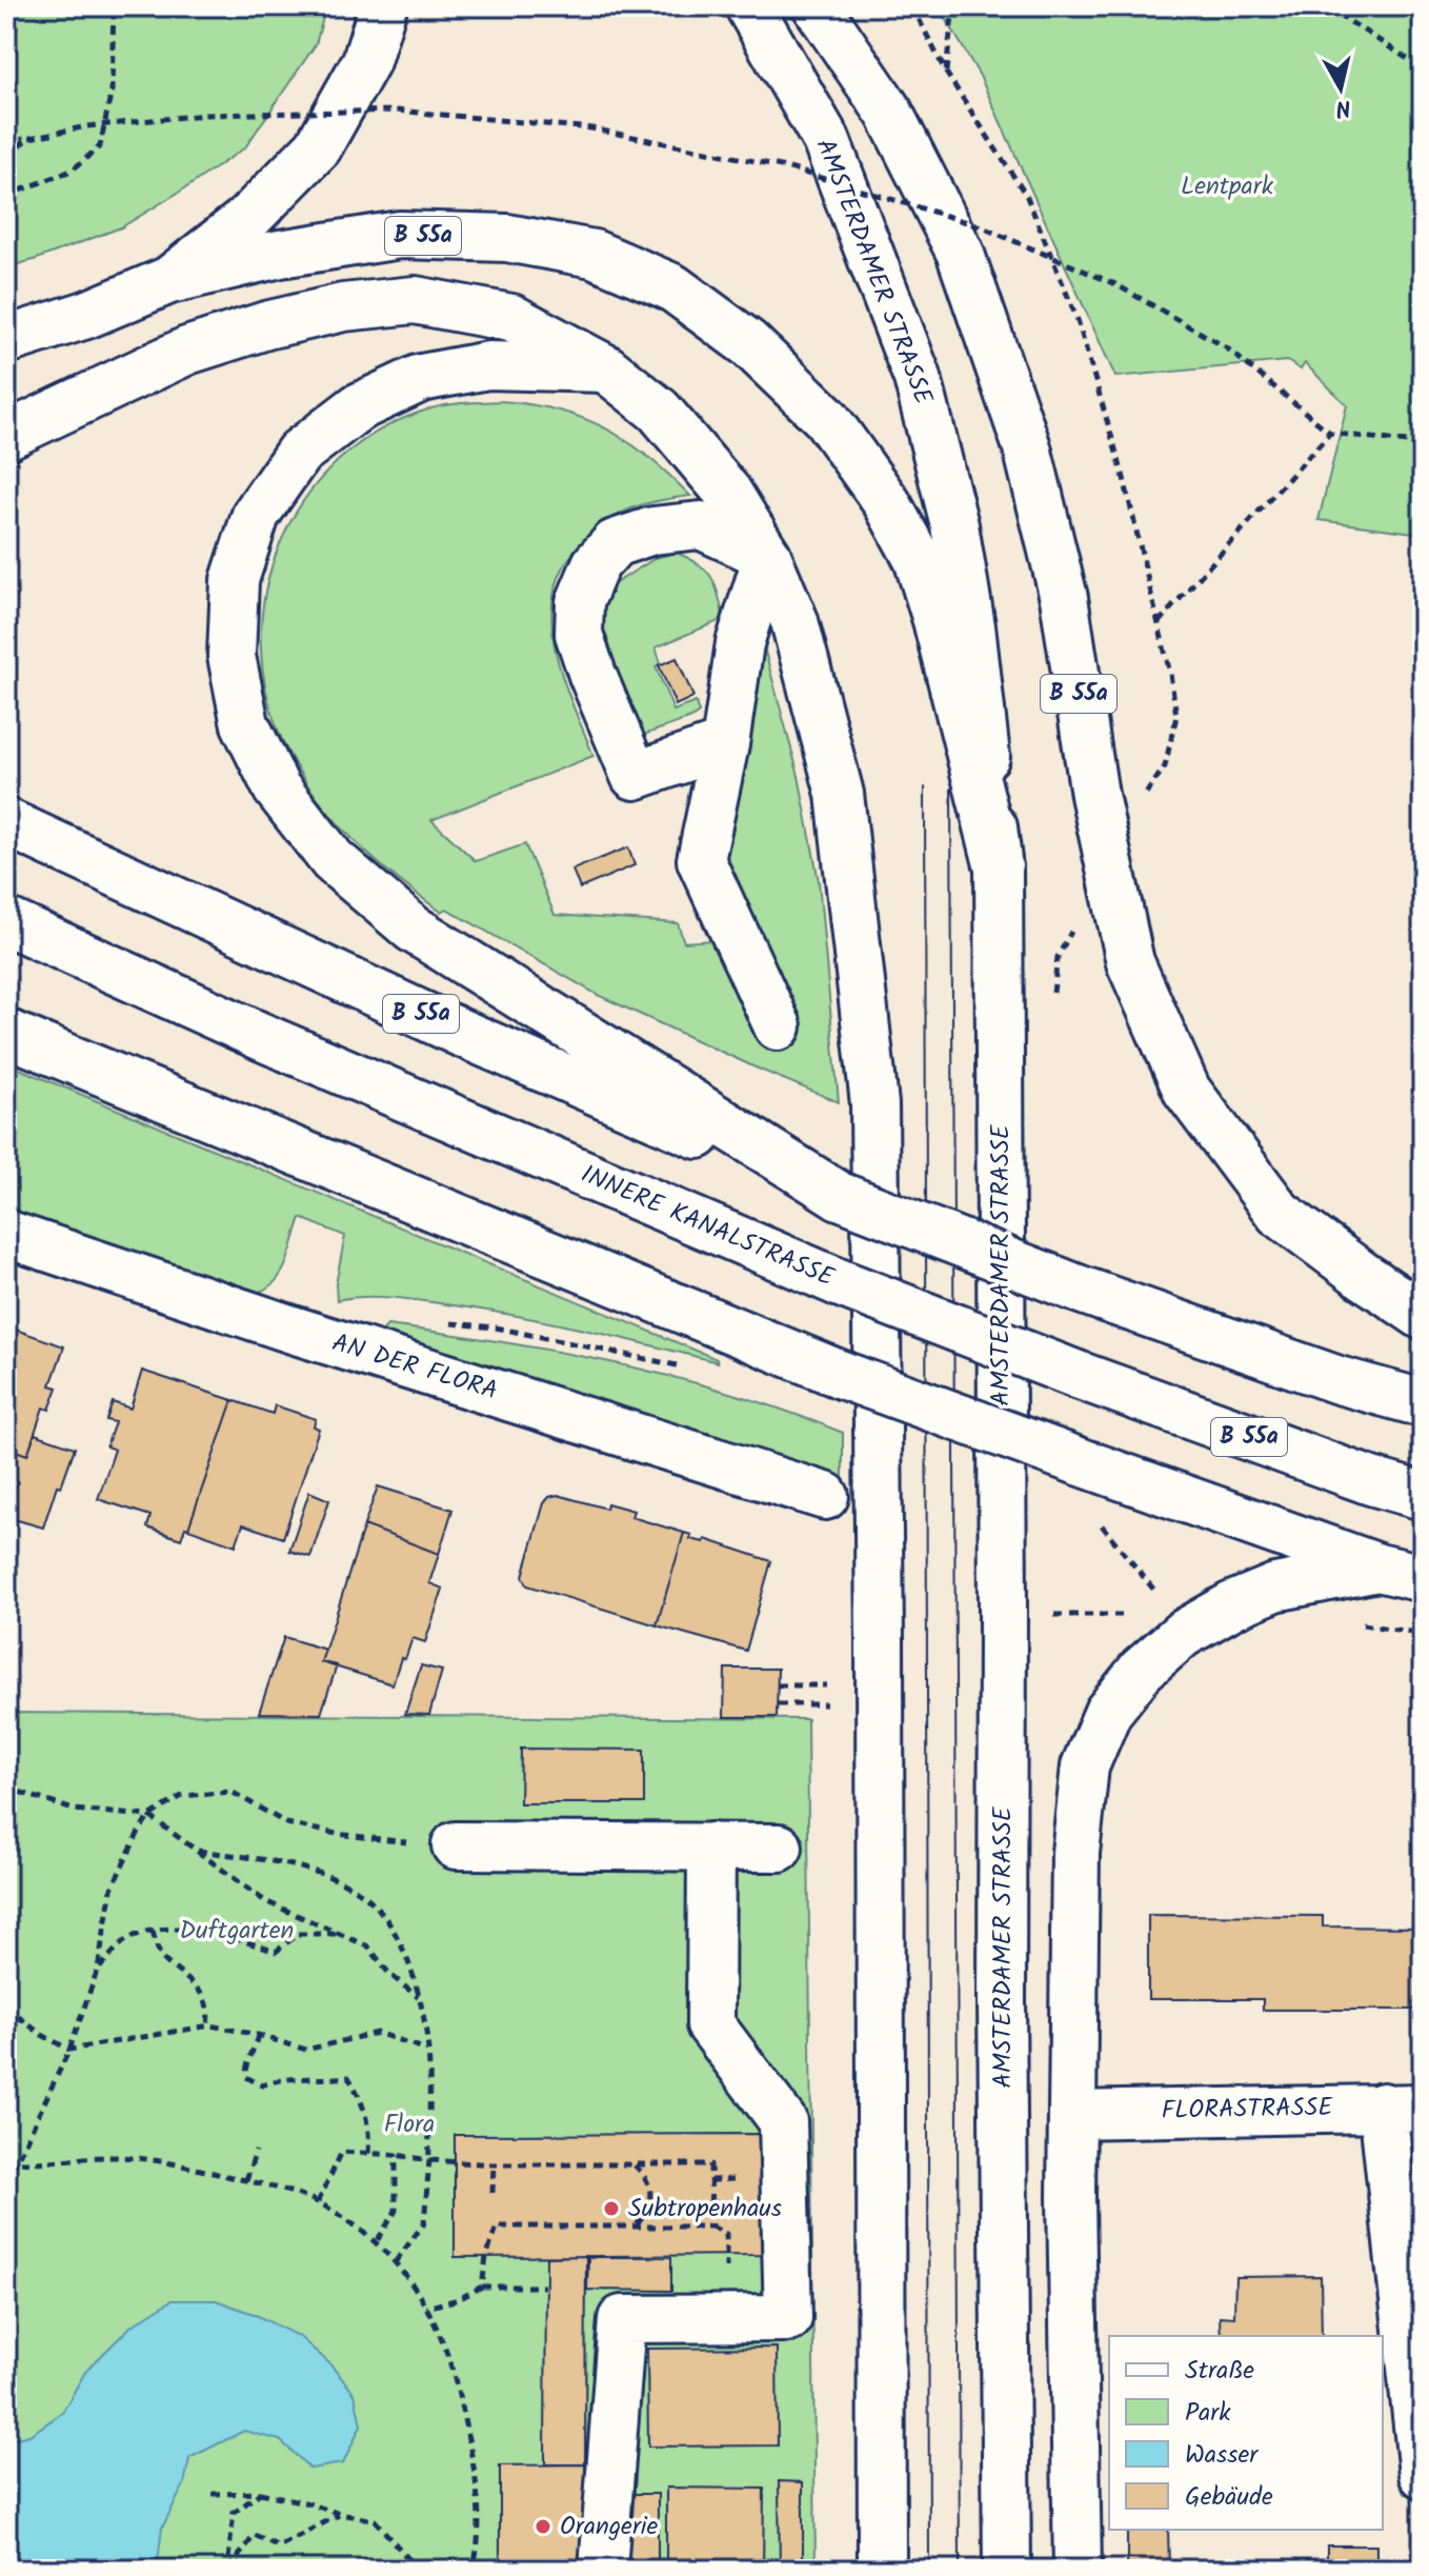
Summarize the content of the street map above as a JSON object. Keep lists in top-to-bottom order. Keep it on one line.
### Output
{"streets":{"main road":["B 55a","AMSTERDAMER STRASSE","INNERE KANALSTRASSE","AN DER FLORA","FLORASTRASSE"]},"crossings":[["B 55a","AMSTERDAMER STRASSE"]],"parks":["Lentpark","Duftgarten","Flora"],"places":["Subtropenhaus","Orangerie"],"legend":["Straße","Park","Wasser","Gebäude"],"north":"bottom"}
